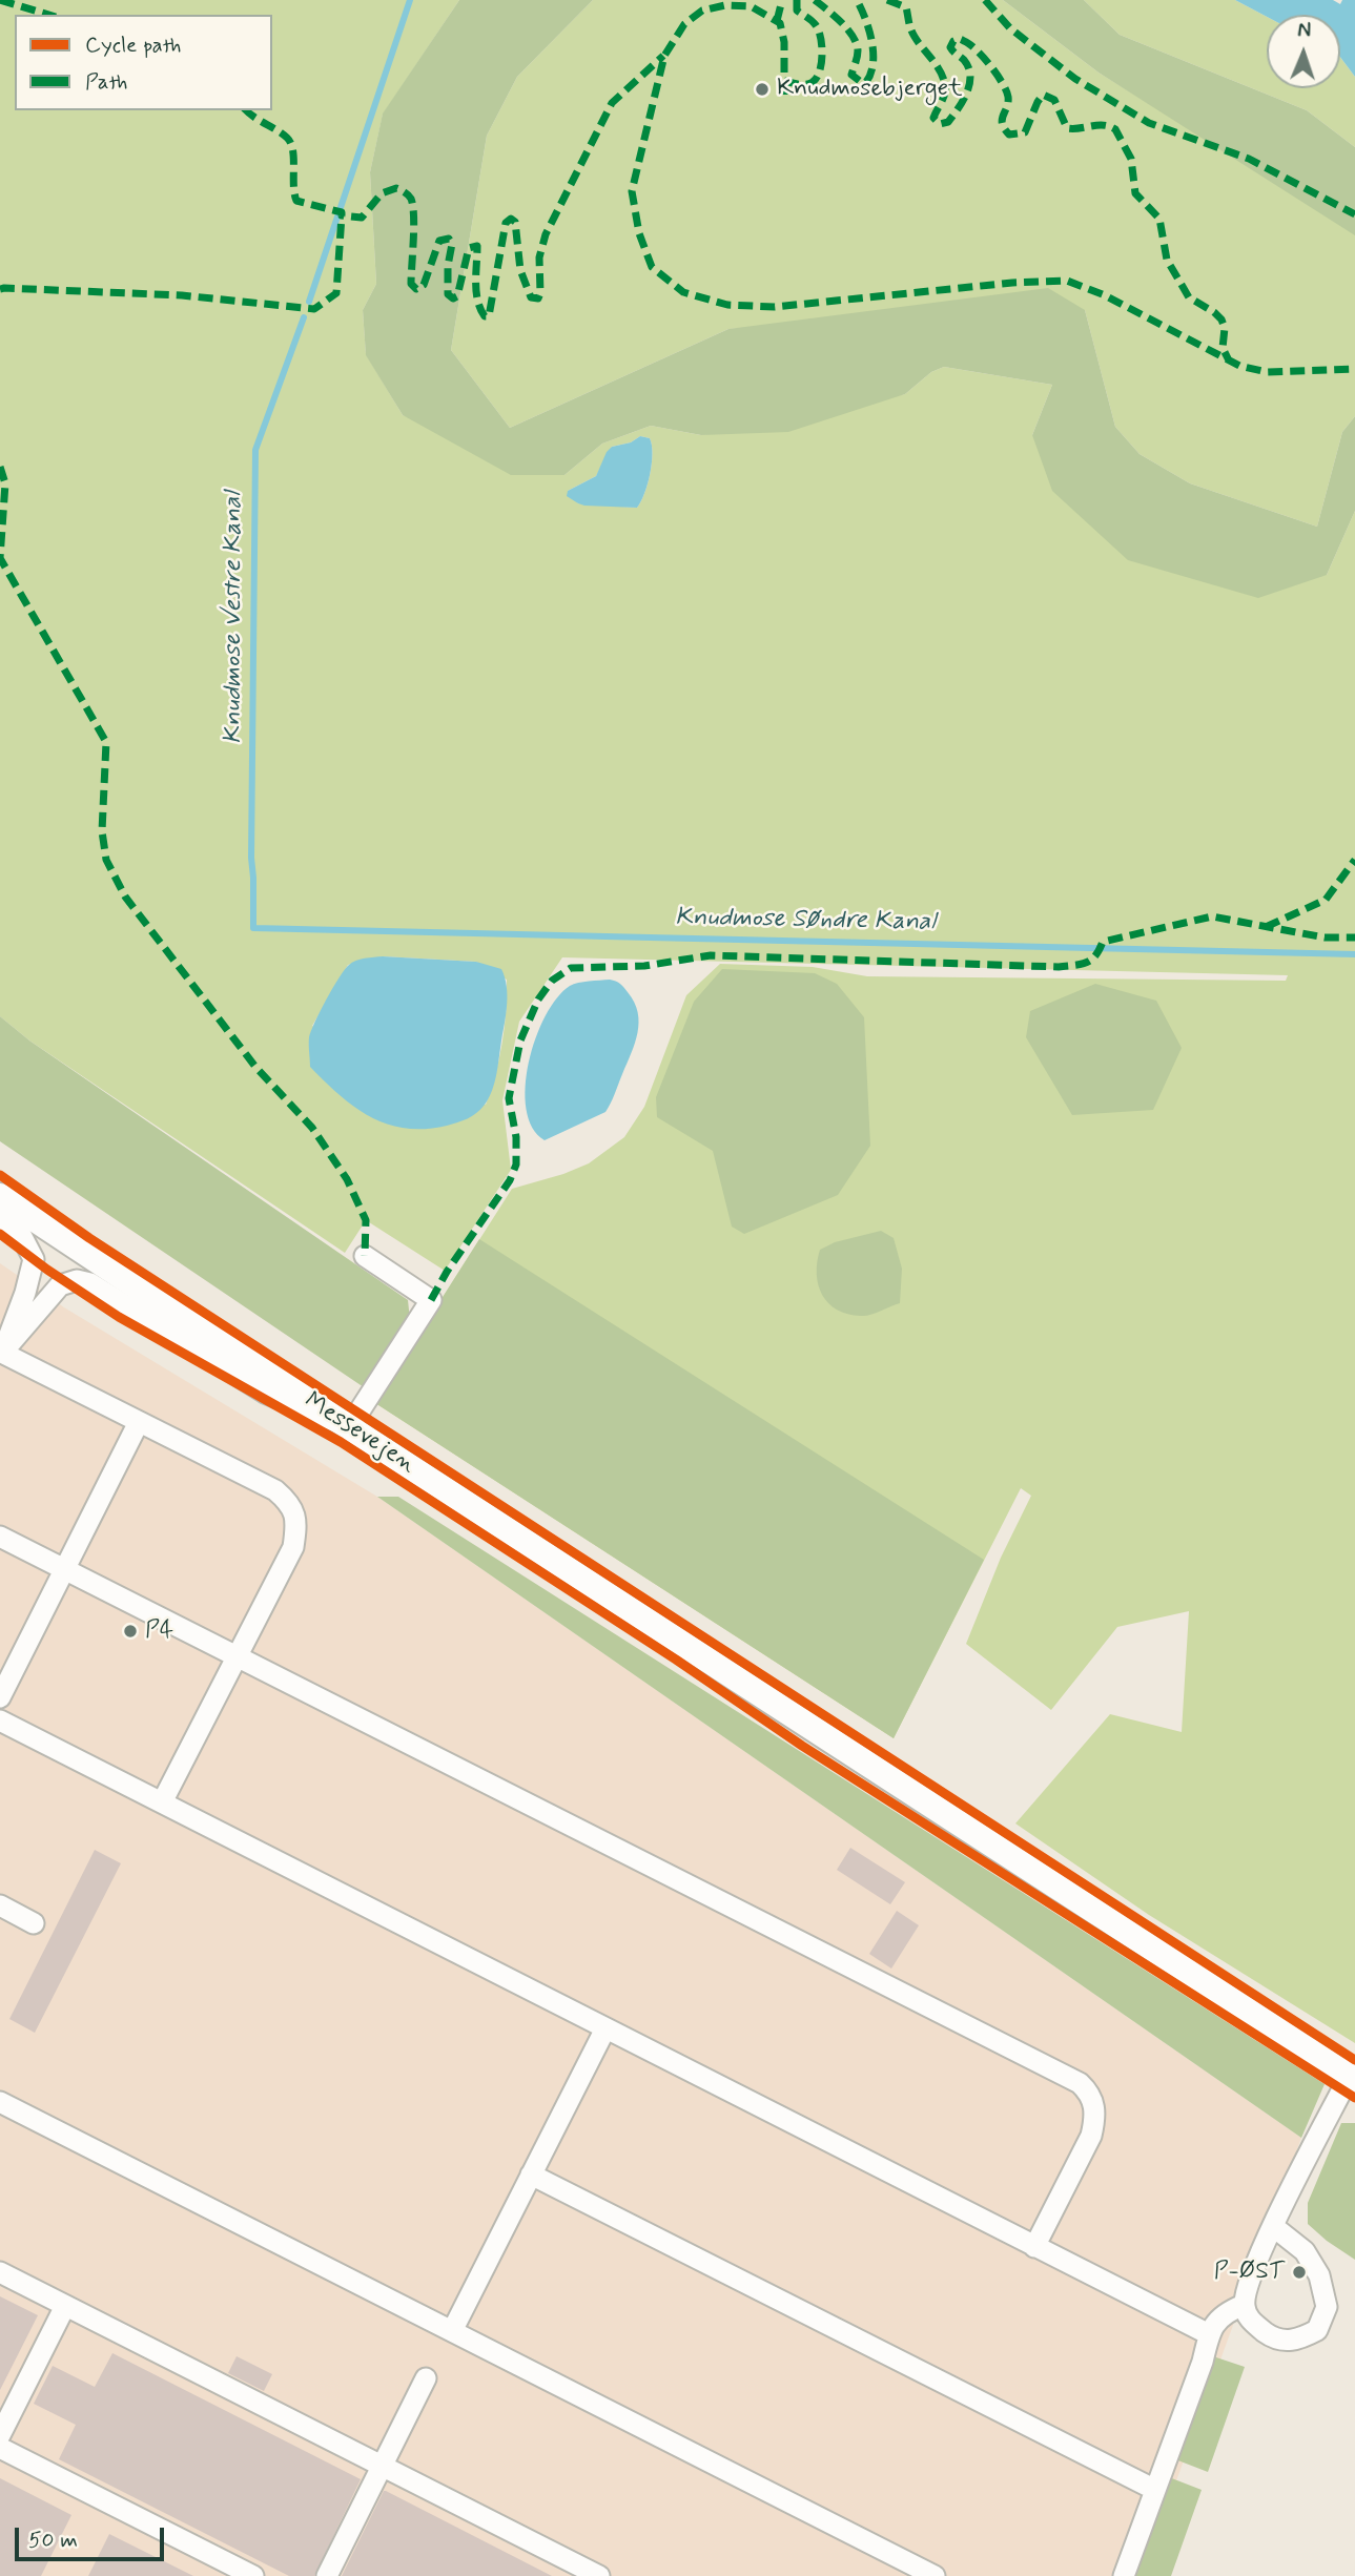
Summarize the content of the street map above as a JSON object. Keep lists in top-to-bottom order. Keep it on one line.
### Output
{"streets":{"main road":["Messevejen"]},"water":["Knudmose Vestre Kanal","Knudmose Søndre Kanal"],"places":["Knudmosebjerget","P4","P-ØST"],"legend":["Cycle path","Path"],"scale_bar":"50 m","north":"top"}
